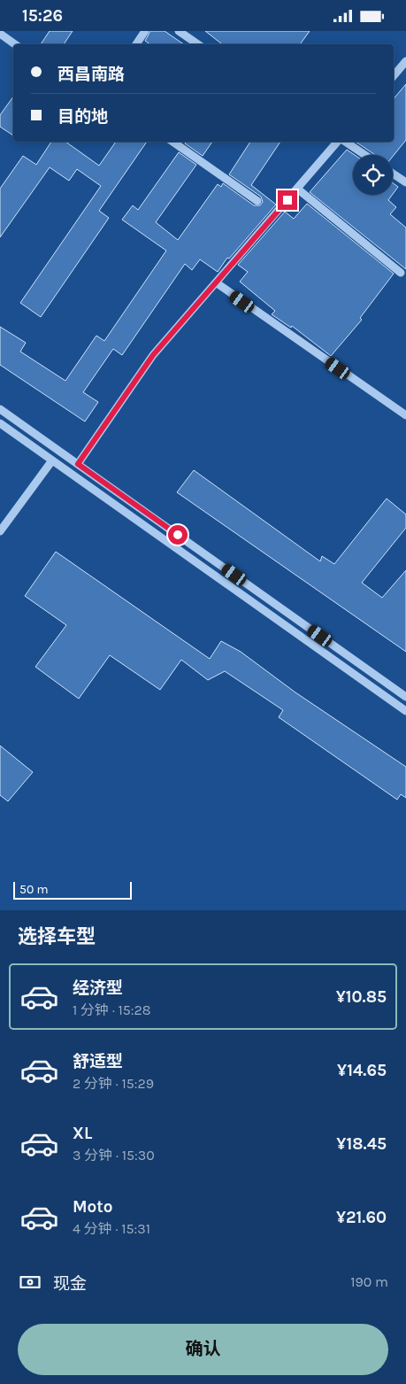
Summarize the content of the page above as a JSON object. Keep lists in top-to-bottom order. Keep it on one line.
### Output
{"scale_bar":"50 m","page":{"status":"15:26","banner":["西昌南路","目的地"],"scale":"50 m","heading":"选择车型","list":[{"name":"经济型","note":"1 分钟 · 15:28","value":"¥10.85"},{"name":"舒适型","note":"2 分钟 · 15:29","value":"¥14.65"},{"name":"XL","note":"3 分钟 · 15:30","value":"¥18.45"},{"name":"Moto","note":"4 分钟 · 15:31","value":"¥21.60"}],"pay":["现金","190 m"],"buttons":"确认"}}
